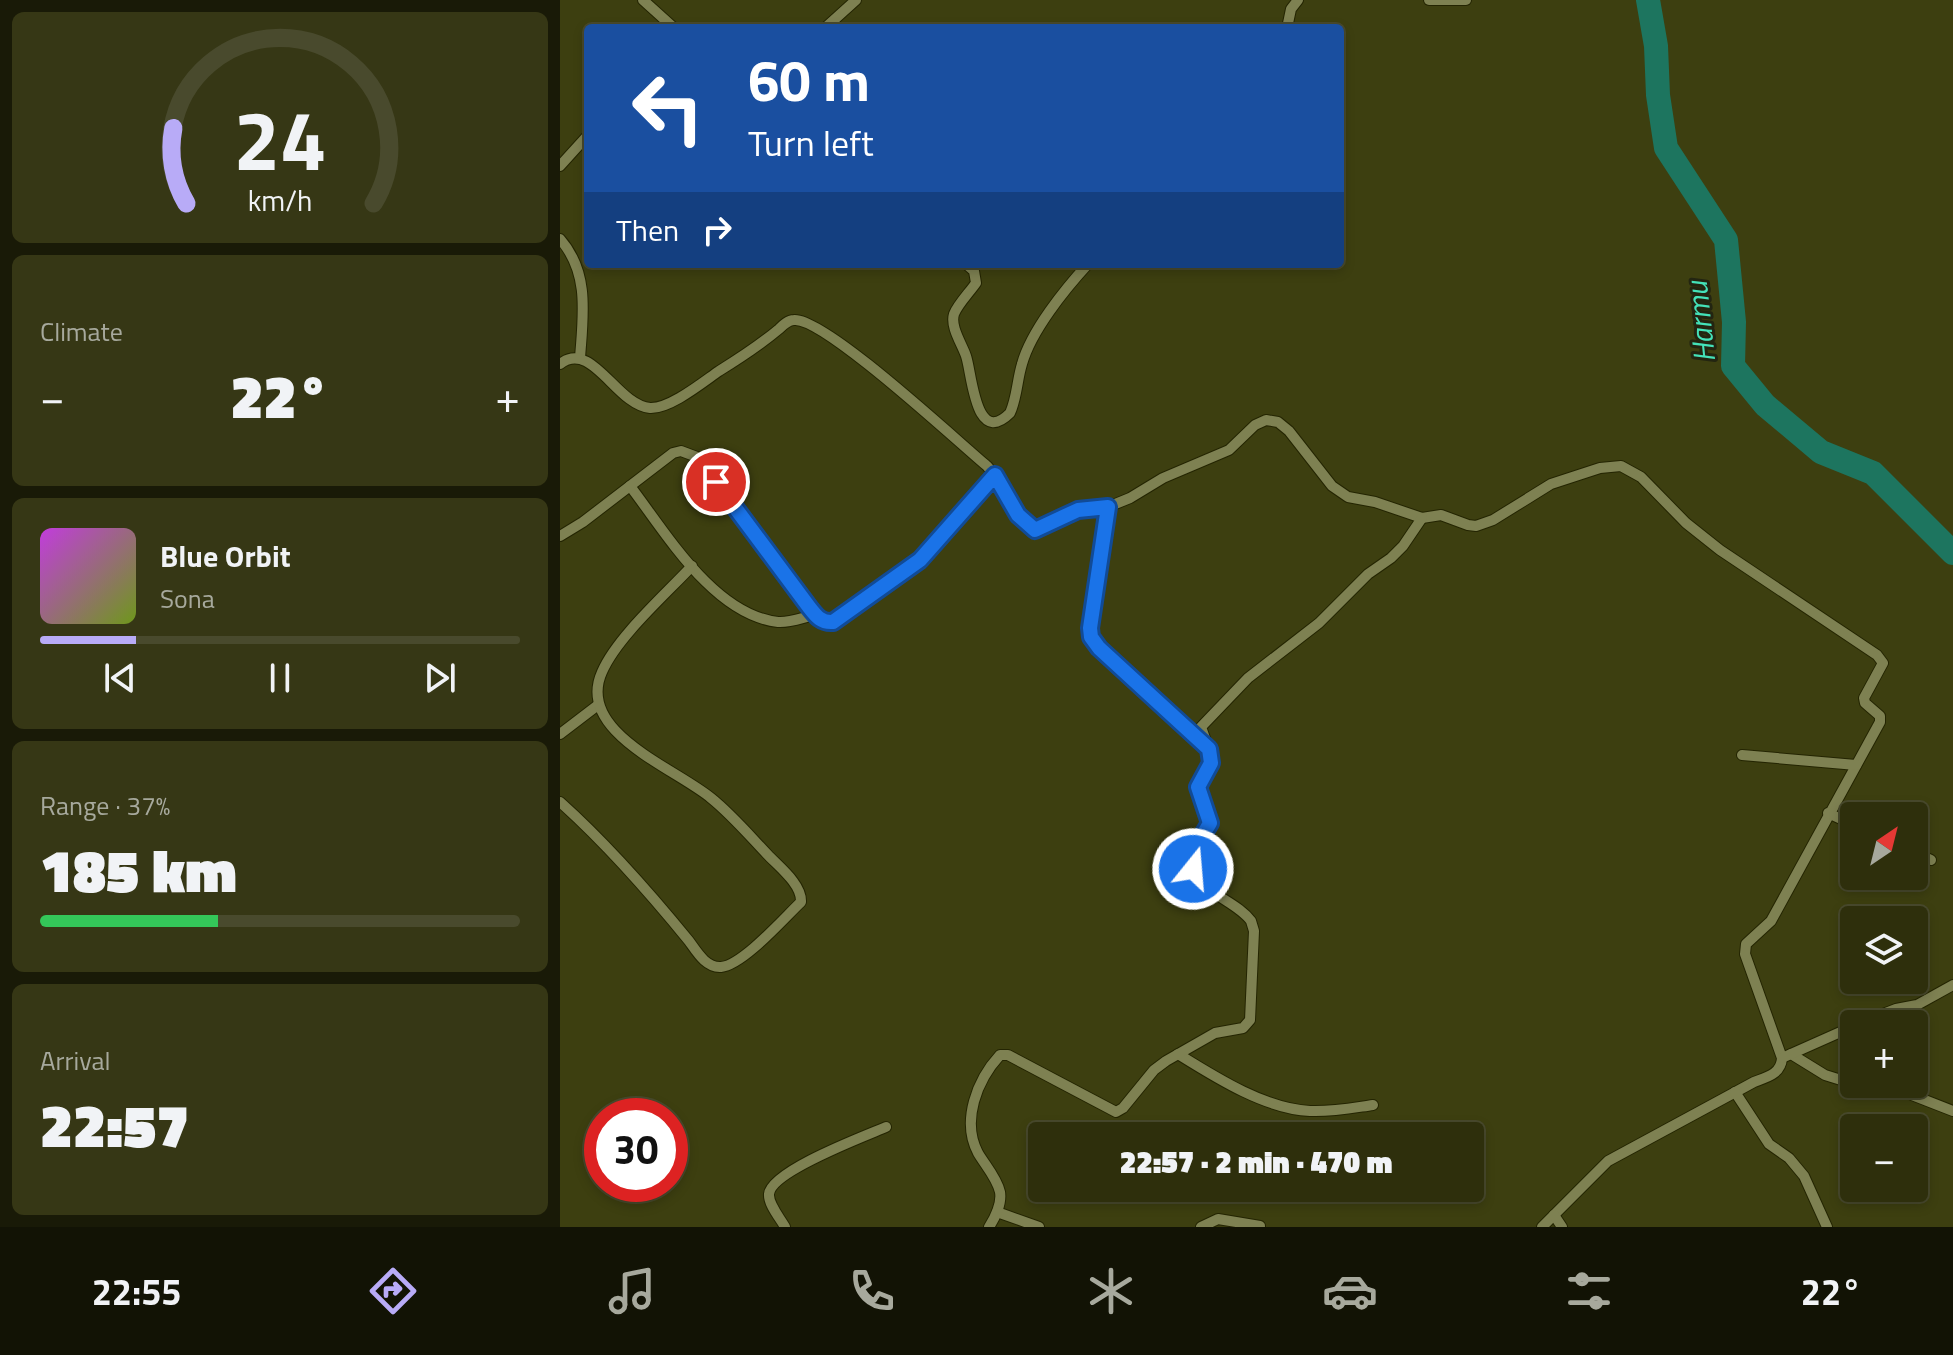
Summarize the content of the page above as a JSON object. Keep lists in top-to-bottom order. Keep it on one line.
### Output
{"water":["Harmu"],"north":"top right","page":{"turn":["60 m","Turn left"],"then":"Then","tile":["Climate",["Range · 37%","185 km"],["Arrival","22:57"]],"heat":["−","22°","+"],"song":["Blue Orbit","Sona"],"map_buttons":["+","−"],"limit":"30","trip":"22:57 · 2 min · 470 m","tabs":["22:55","22°"],"gauge":["24","km/h"]}}
